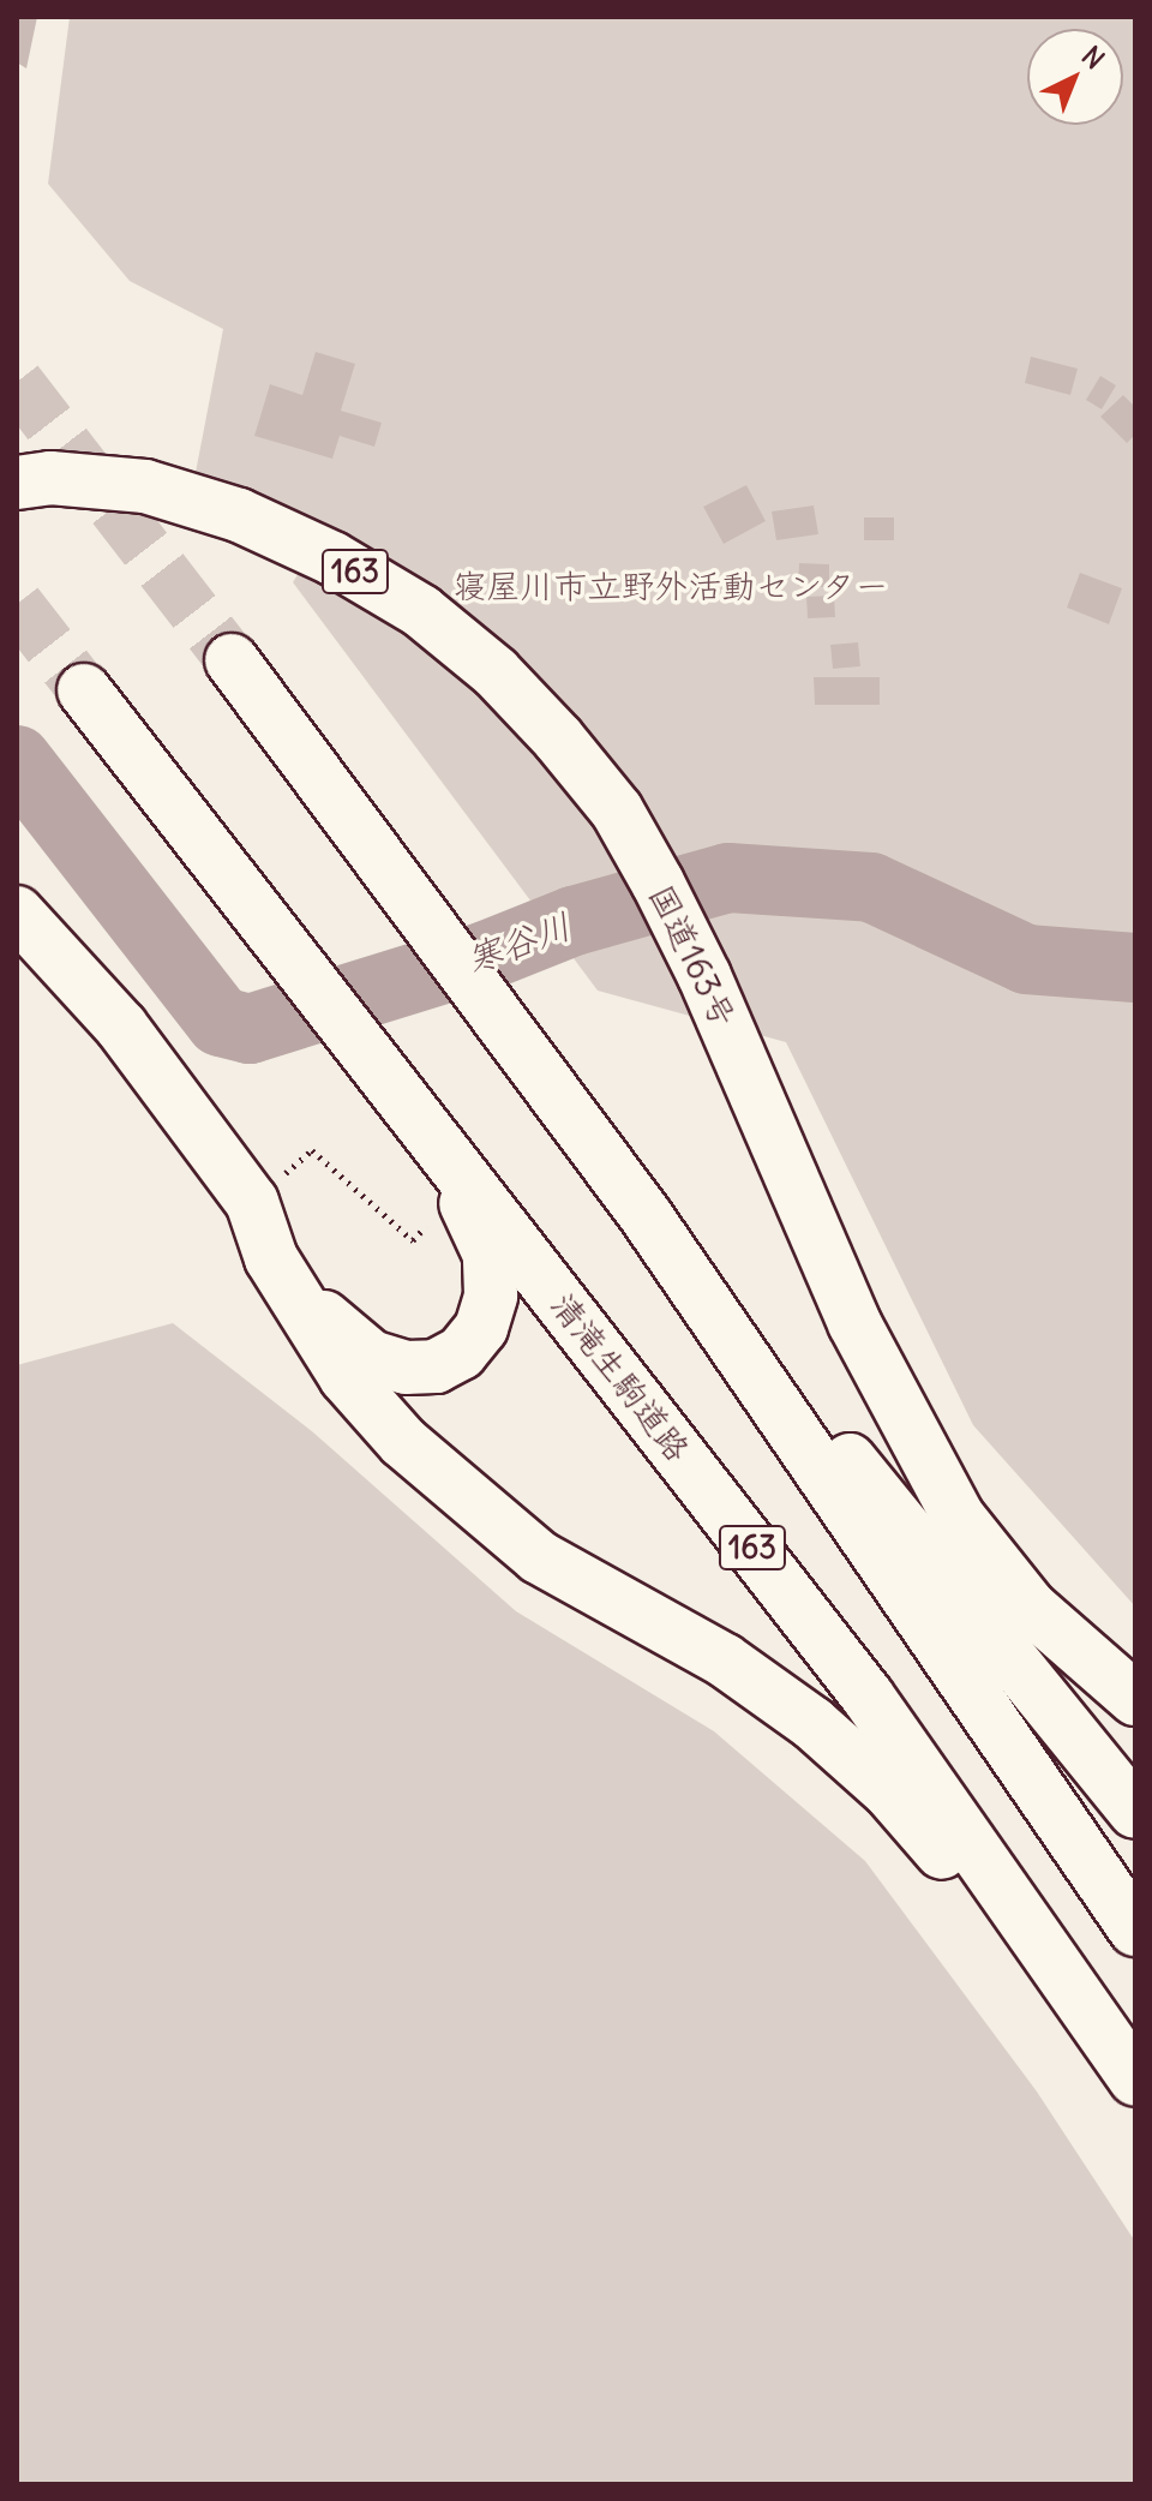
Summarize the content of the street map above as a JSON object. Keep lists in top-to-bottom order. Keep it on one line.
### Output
{"streets":{"highway":["163","国道163号","清滝生駒道路"]},"crossings":[["163","清滝生駒道路"]],"water":["寒谷川"],"parks":["寝屋川市立野外活動センター"],"north":"top right"}
